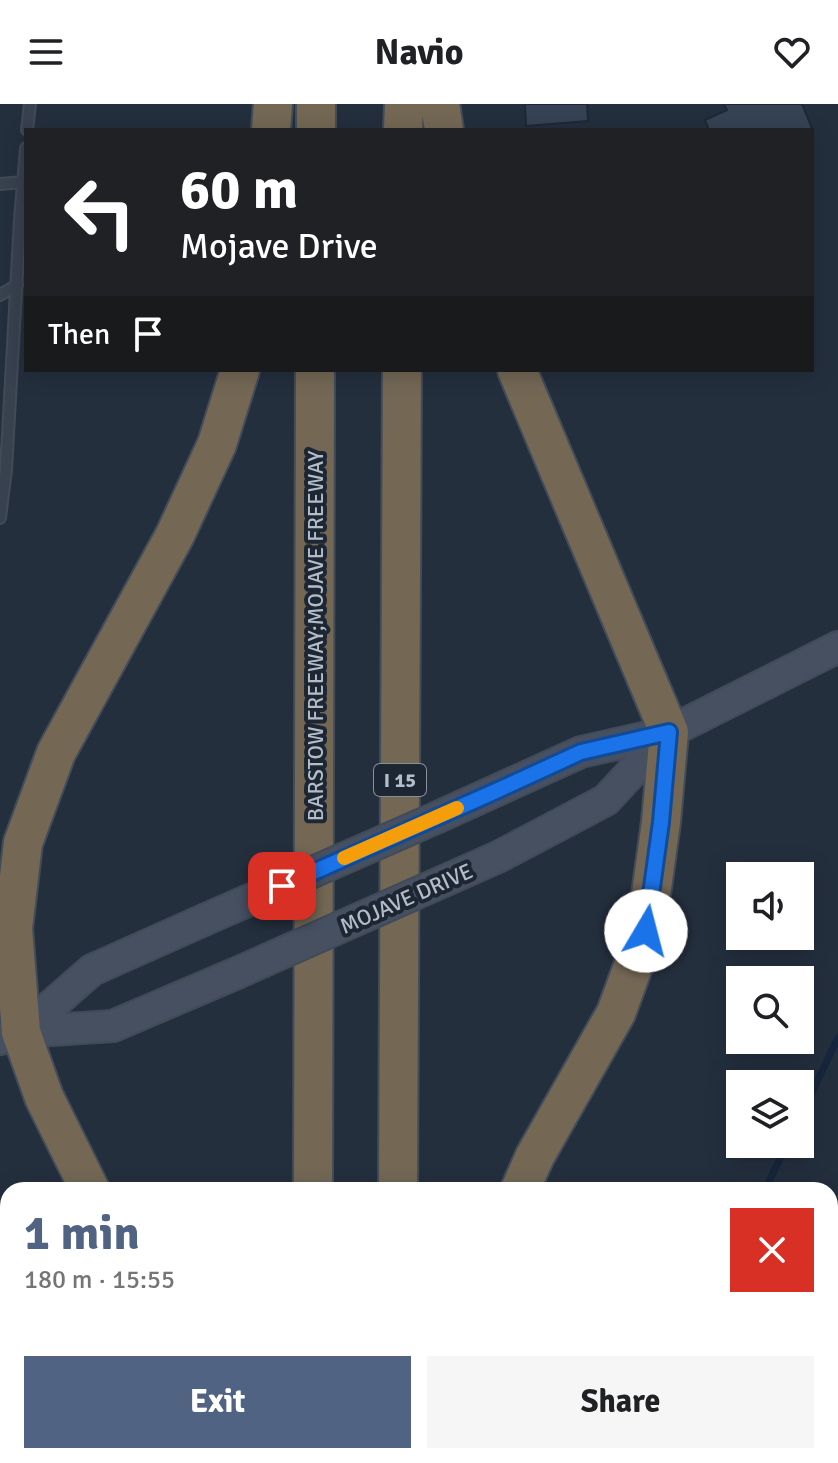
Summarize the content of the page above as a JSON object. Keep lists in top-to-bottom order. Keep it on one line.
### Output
{"streets":{"highway":["BARSTOW FREEWAY;MOJAVE FREEWAY","I 15"],"main road":["MOJAVE DRIVE"]},"page":{"header":"Navio","turn":["60 m","Mojave Drive"],"then":"Then","heading":["1 min","180 m · 15:55"],"buttons":["Exit","Share"]}}
